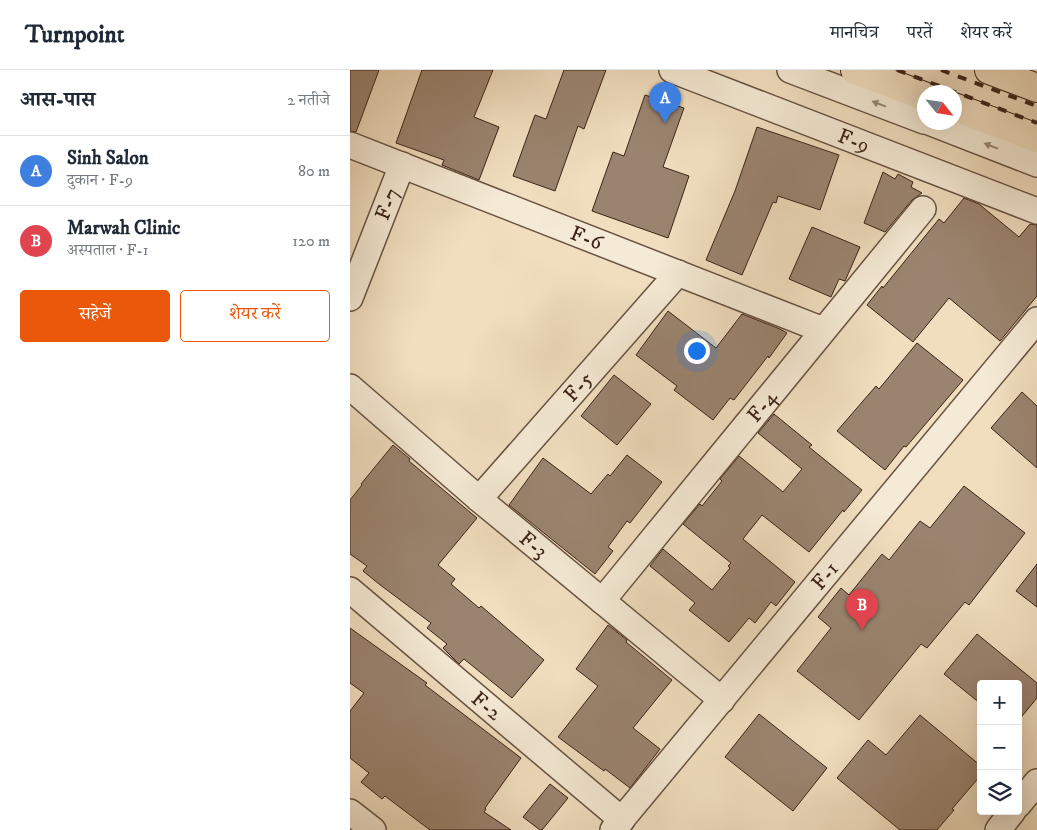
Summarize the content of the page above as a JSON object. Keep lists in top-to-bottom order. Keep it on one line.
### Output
{"streets":{"street":["F-9","F-7","F-6","F-5","F-4","F-3","F-1","F-2"]},"crossings":[["F-7","F-6"],["F-6","F-5"],["F-6","F-4"],["F-5","F-3"],["F-4","F-3"],["F-3","F-1"],["F-1","F-2"]],"north":"bottom right","page":{"header":"Turnpoint","nav":["मानचित्र","परतें","शेयर करें"],"heading":["आस-पास","2 नतीजे"],"pins":["A","B"],"list":[{"mark":"A","name":"Sinh Salon","note":"दुकान · F-9","value":"80 m"},{"mark":"B","name":"Marwah Clinic","note":"अस्पताल · F-1","value":"120 m"}],"buttons":["सहेजें","शेयर करें"],"map_buttons":["+","−"]}}
